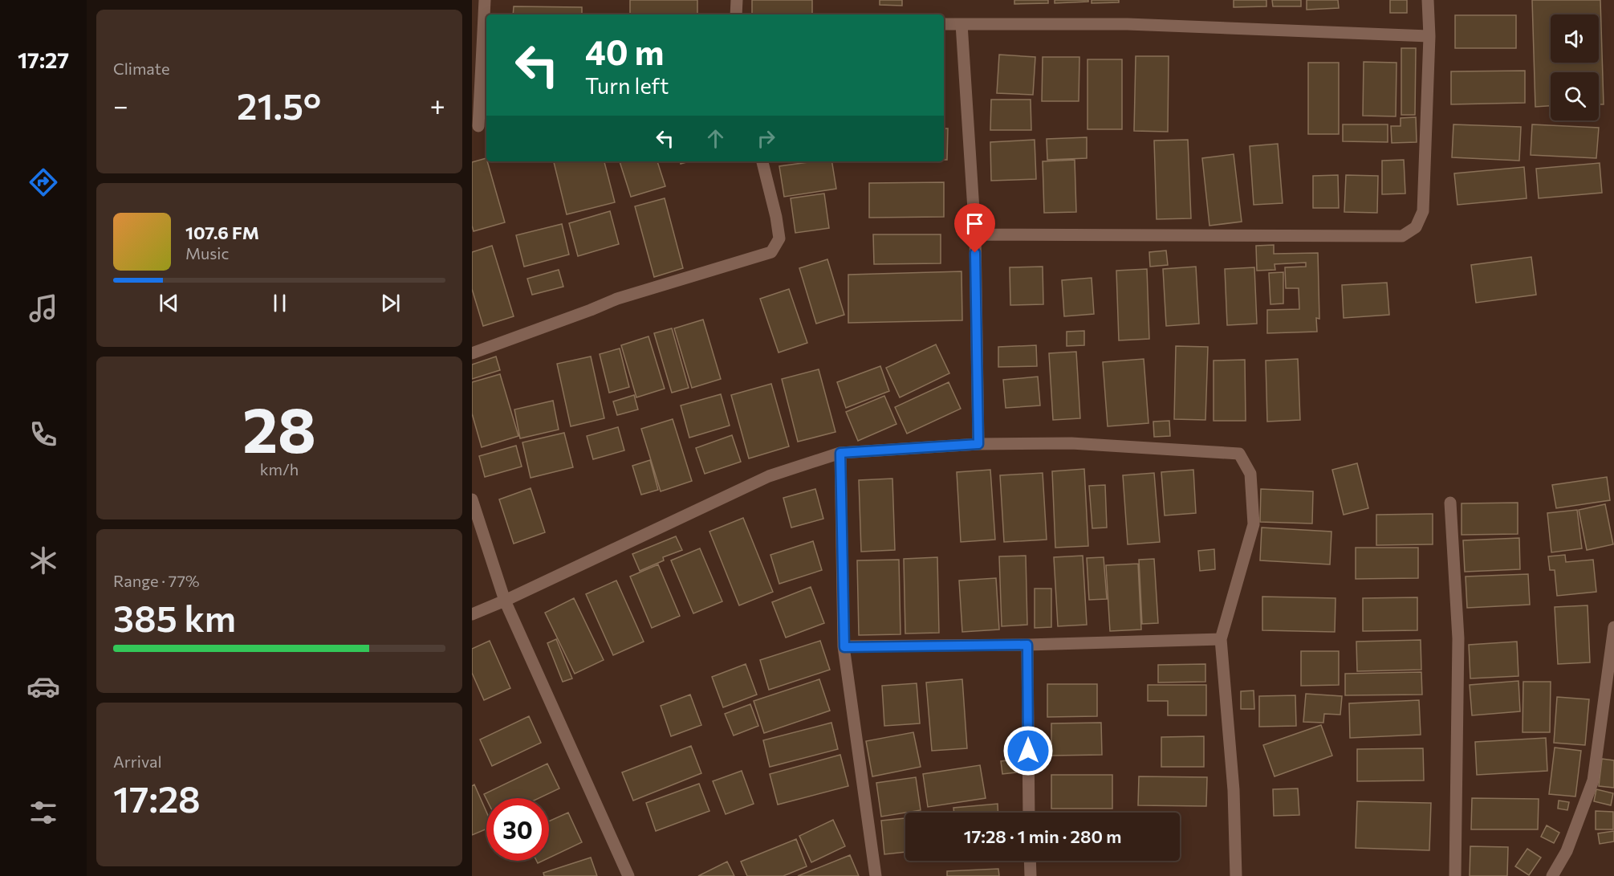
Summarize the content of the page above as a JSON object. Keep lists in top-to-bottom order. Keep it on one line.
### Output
{"page":{"tabs":"17:27","tile":["Climate",["28","km/h"],["Range · 77%","385 km"],["Arrival","17:28"]],"turn":["40 m","Turn left"],"heat":["−","21.5°","+"],"song":["107.6 FM","Music"],"limit":"30","trip":"17:28 · 1 min · 280 m"}}
